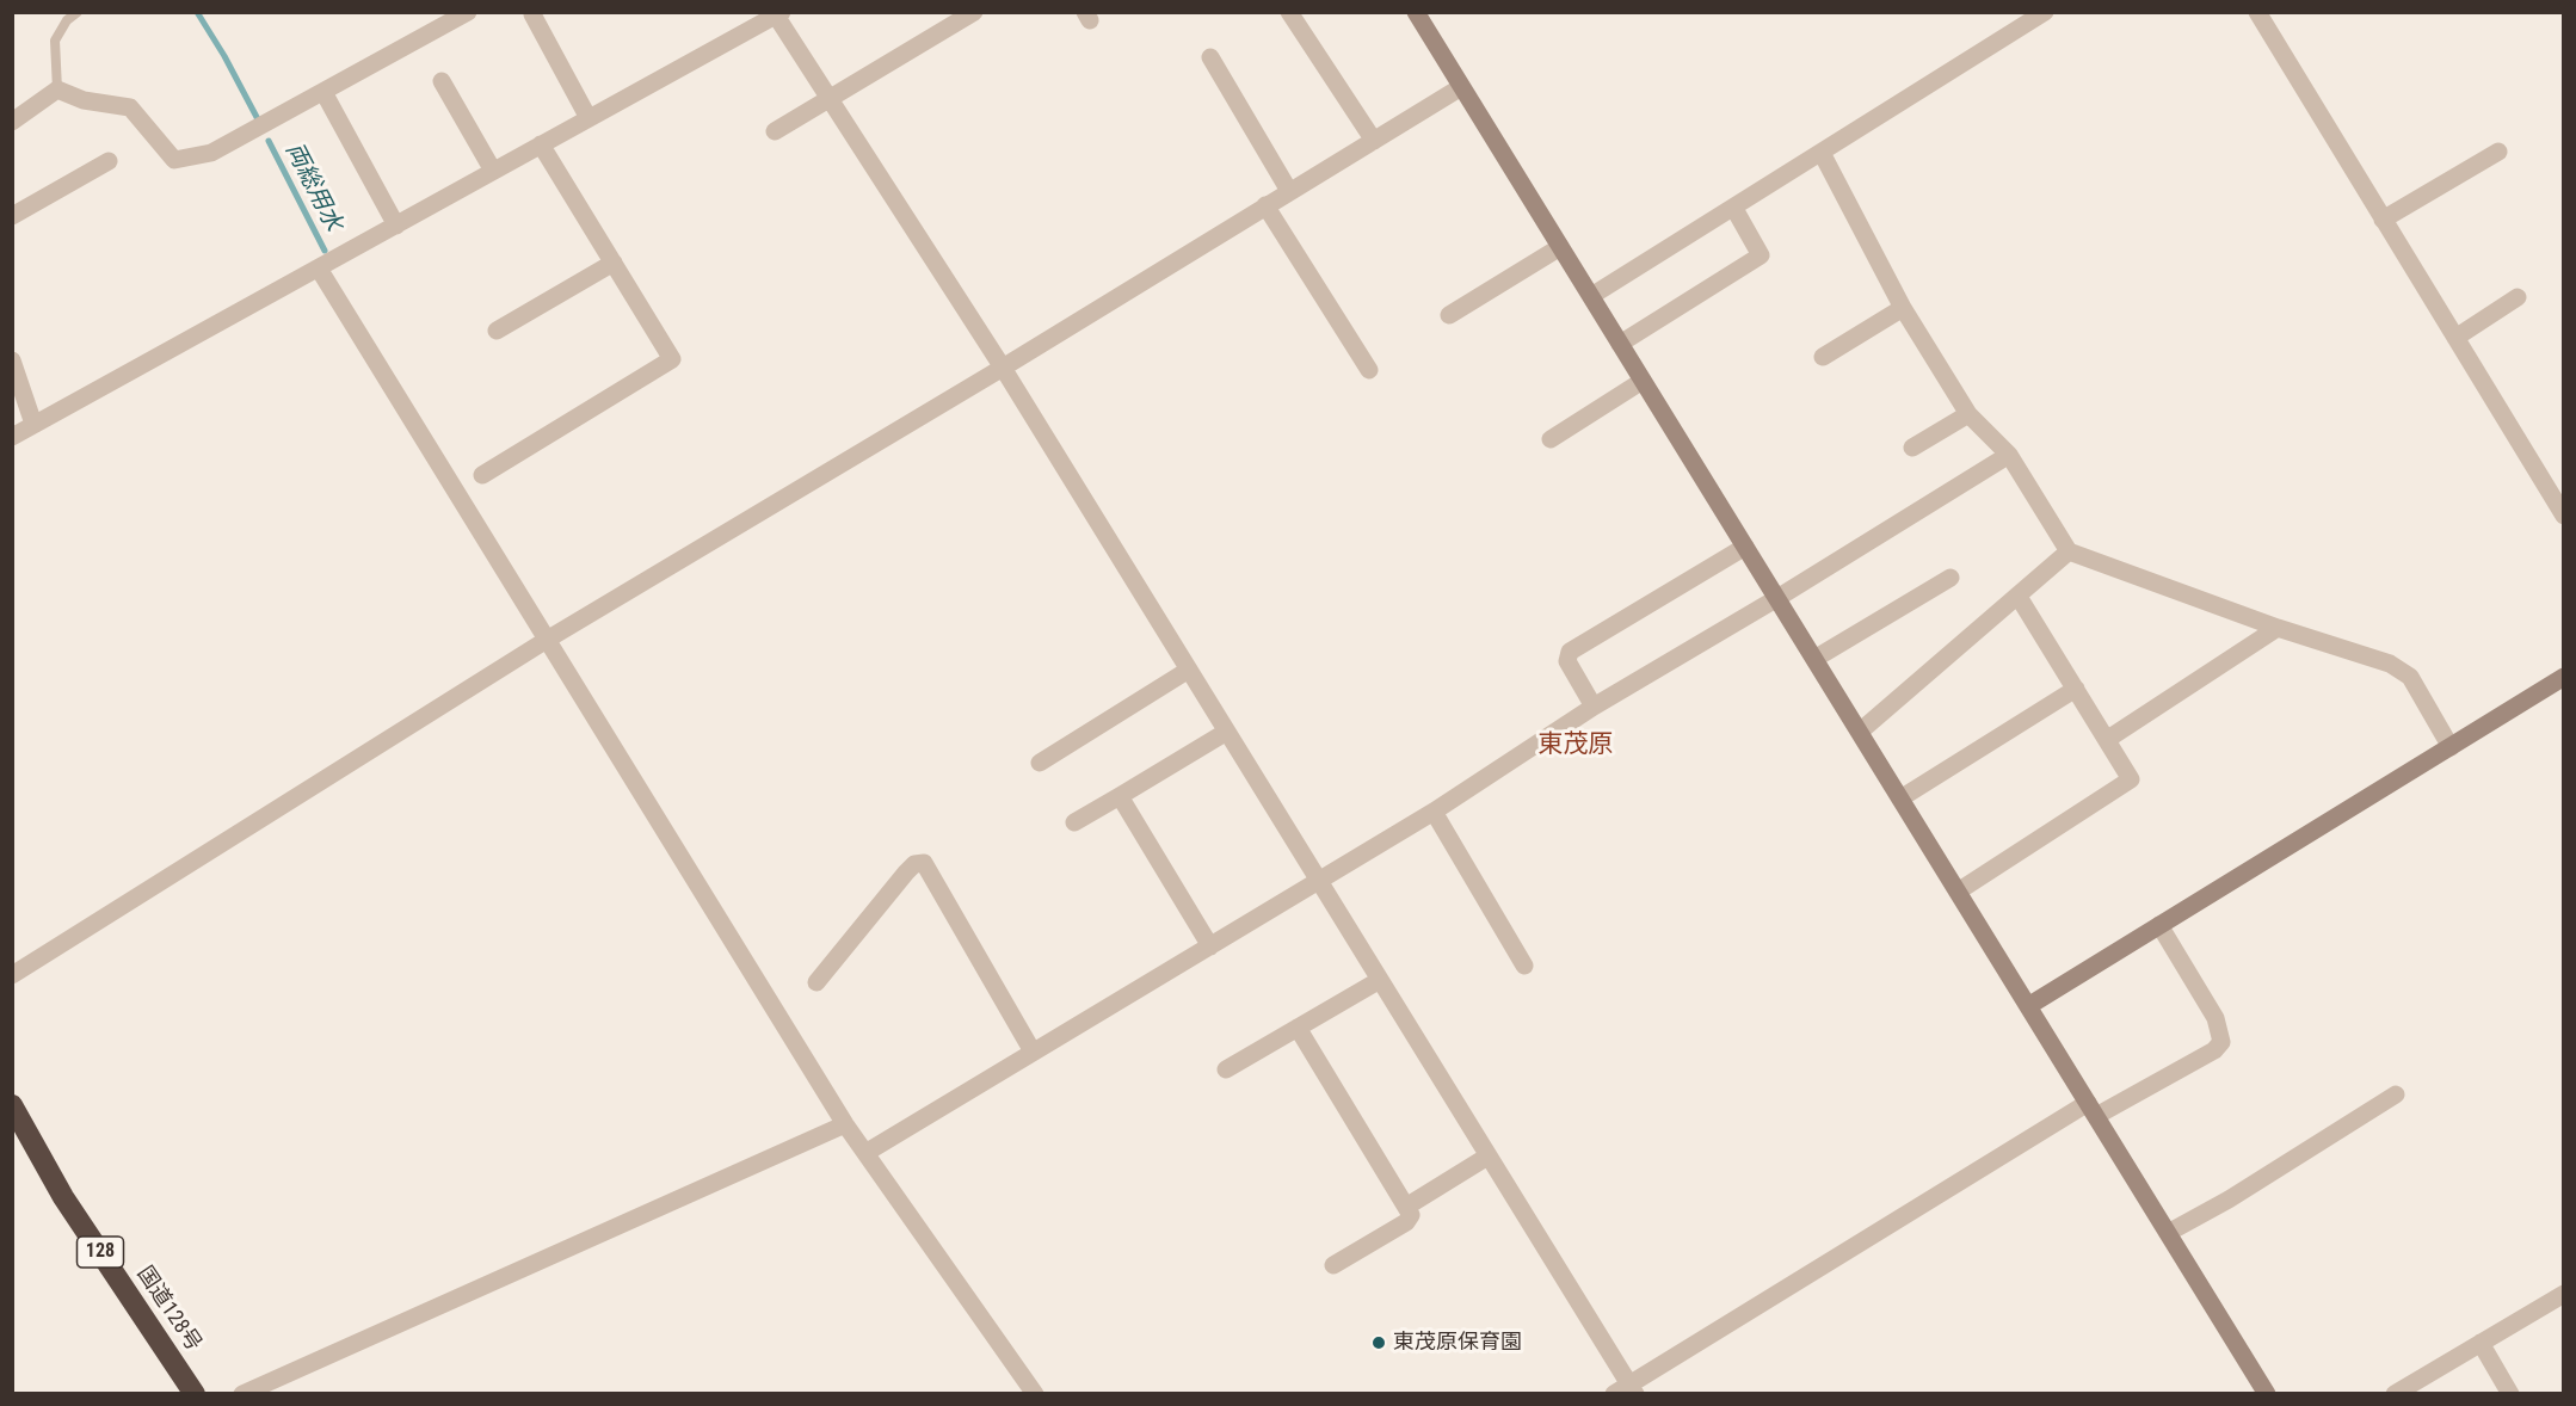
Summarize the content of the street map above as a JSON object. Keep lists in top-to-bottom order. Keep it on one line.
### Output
{"streets":{"highway":["128","国道128号"]},"districts":["東茂原"],"water":["両総用水"],"places":["東茂原保育園"]}
